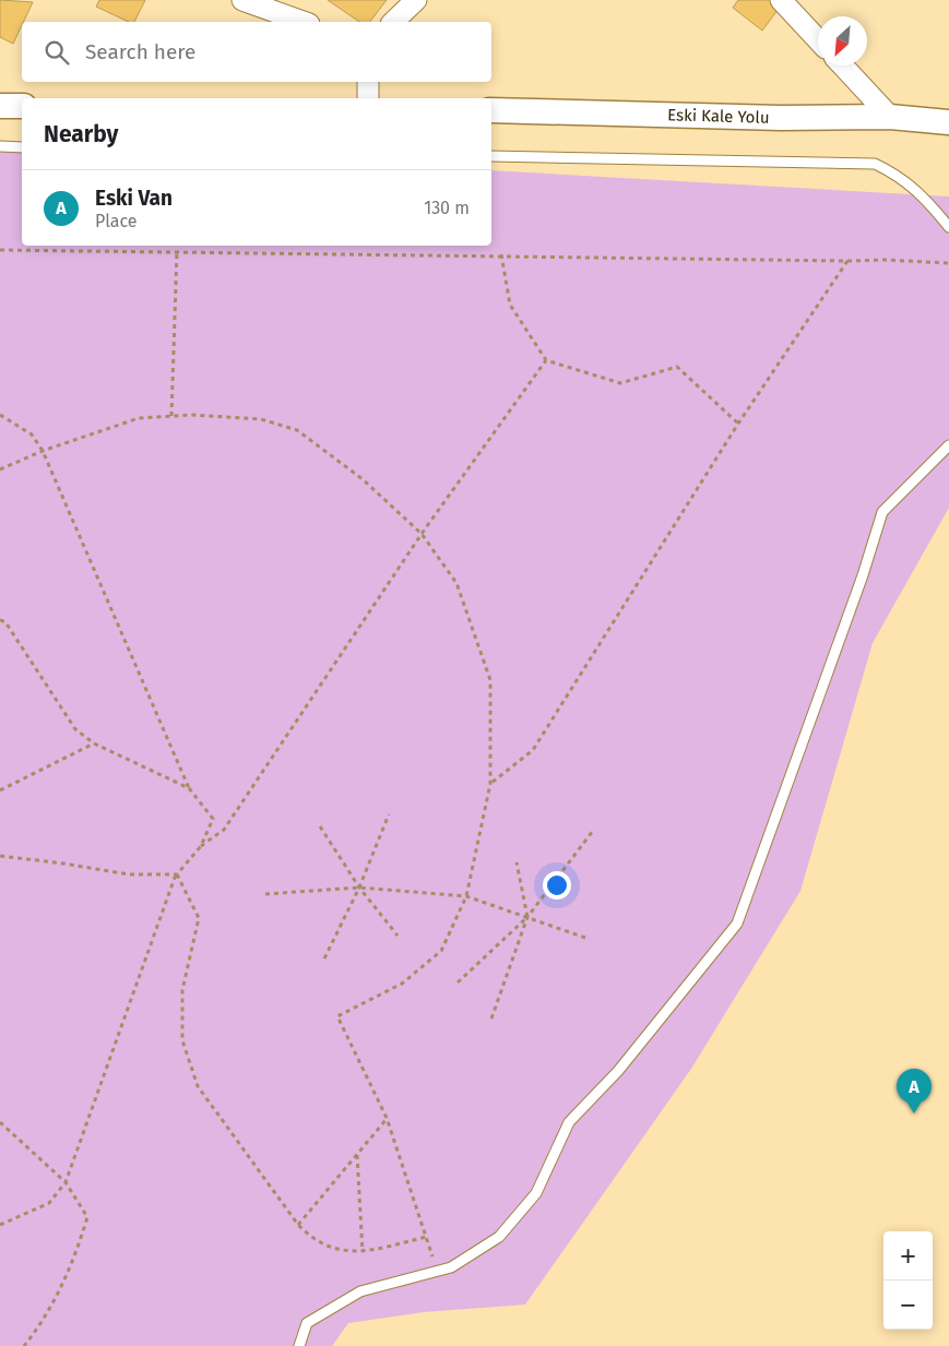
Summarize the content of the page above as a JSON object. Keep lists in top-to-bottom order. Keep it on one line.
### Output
{"streets":{"street":["Eski Kale Yolu"]},"north":"bottom left","page":{"search":"Search here","heading":"Nearby","list":[{"mark":"A","name":"Eski Van","note":"Place","value":"130 m"}],"pins":"A","map_buttons":["+","−"]}}
